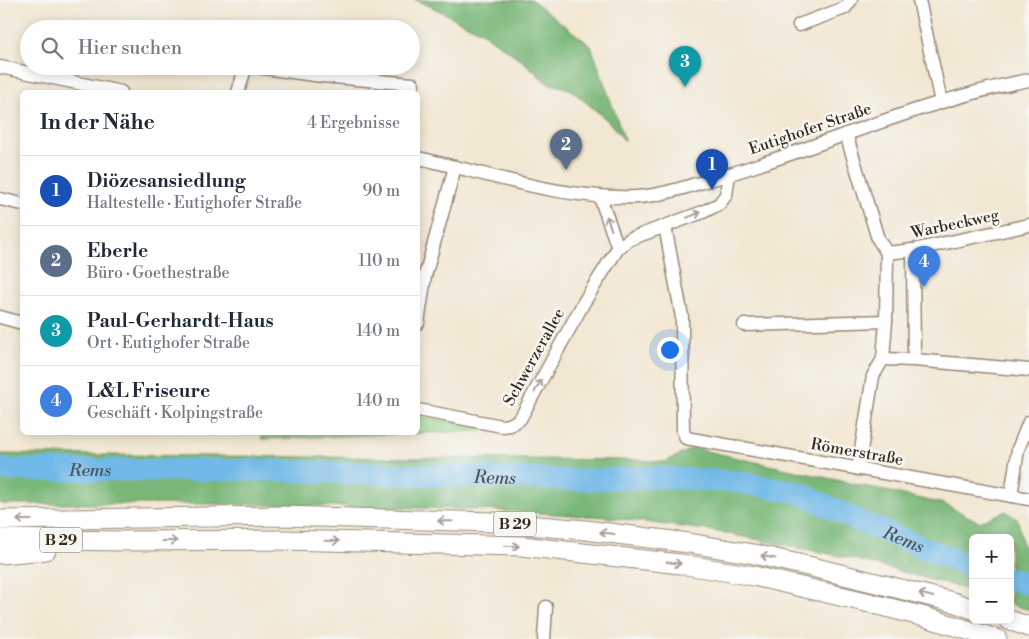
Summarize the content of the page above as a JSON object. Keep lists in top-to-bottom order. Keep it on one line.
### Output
{"streets":{"highway":["B 29"],"street":["Eutighofer Straße","Warbeckweg","Schwerzerallee","Römerstraße"]},"crossings":[["Eutighofer Straße","Schwerzerallee"],["Schwerzerallee","Römerstraße"]],"one_way":["Schwerzerallee"],"water":["Rems"],"page":{"search":"Hier suchen","pins":["3","2","1","4"],"heading":["In der Nähe","4 Ergebnisse"],"list":[{"mark":"1","name":"Diözesansiedlung","note":"Haltestelle · Eutighofer Straße","value":"90 m"},{"mark":"2","name":"Eberle","note":"Büro · Goethestraße","value":"110 m"},{"mark":"3","name":"Paul-Gerhardt-Haus","note":"Ort · Eutighofer Straße","value":"140 m"},{"mark":"4","name":"L&L Friseure","note":"Geschäft · Kolpingstraße","value":"140 m"}],"map_buttons":["+","−"]}}
